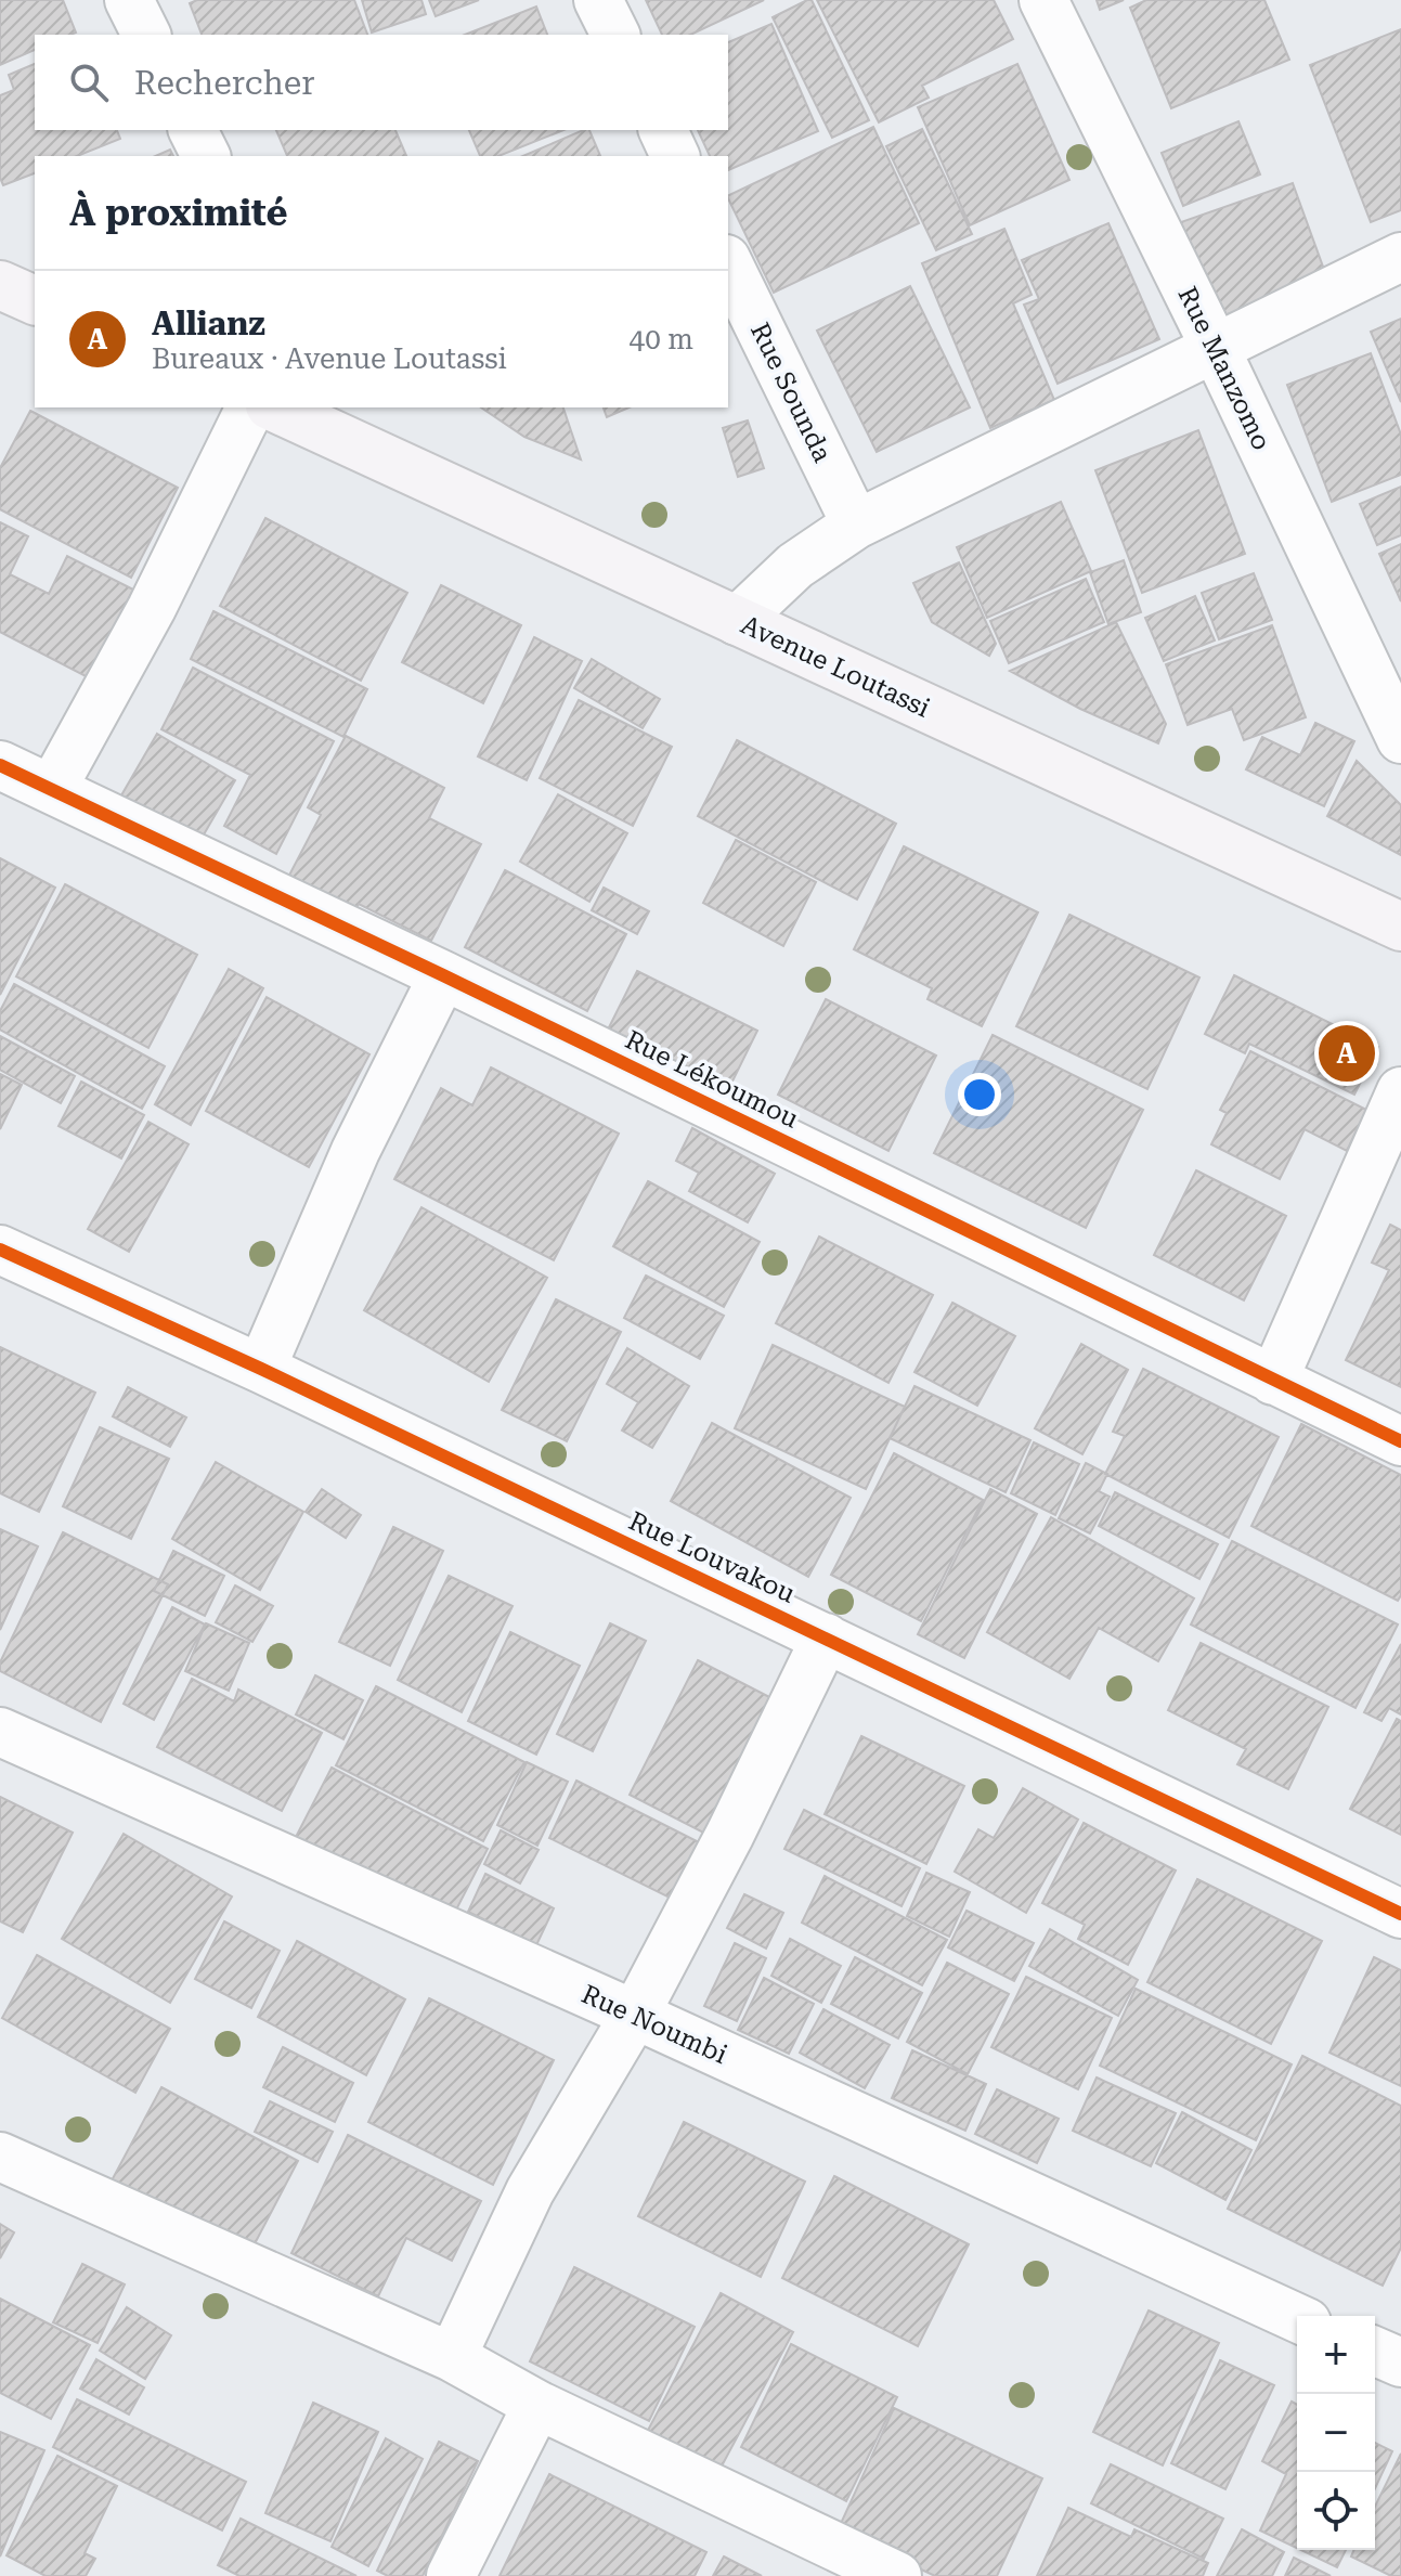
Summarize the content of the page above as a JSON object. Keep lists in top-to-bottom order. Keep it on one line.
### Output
{"streets":{"main road":["Avenue Loutassi"],"street":["Rue Manzomo","Rue Sounda","Rue Lékoumou","Rue Louvakou","Rue Noumbi"]},"page":{"search":"Rechercher","heading":"À proximité","list":[{"mark":"A","name":"Allianz","note":"Bureaux · Avenue Loutassi","value":"40 m"}],"pins":"A","map_buttons":["+","−"]}}
